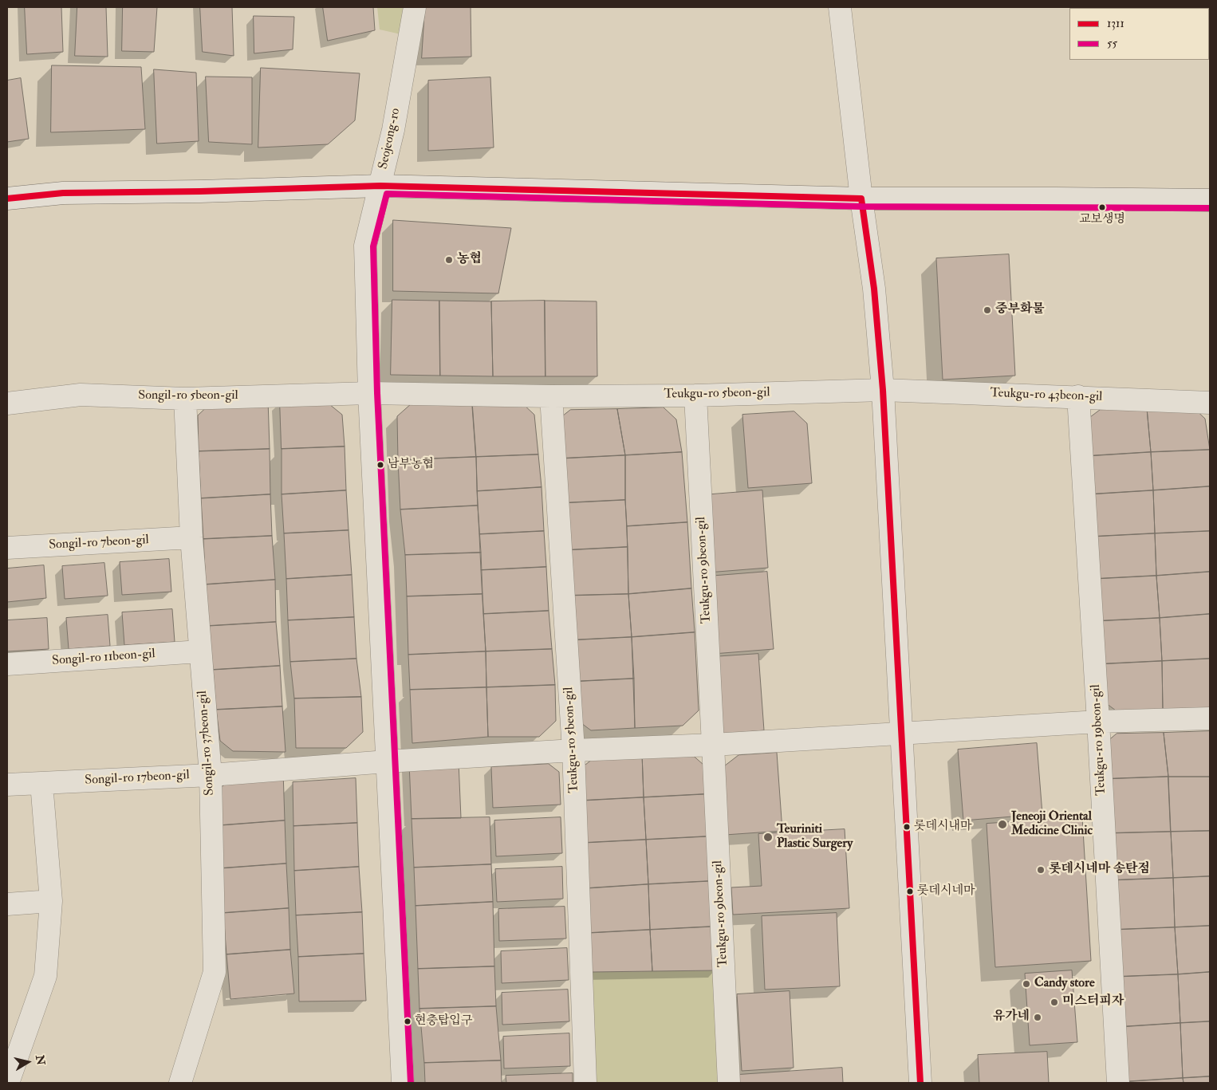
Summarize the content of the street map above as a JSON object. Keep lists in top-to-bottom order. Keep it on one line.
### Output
{"streets":{"street":["Seojeong-ro","Teukgu-ro 5beon-gil","Teukgu-ro 43beon-gil","Songil-ro 5beon-gil","Songil-ro 7beon-gil","Teukgu-ro 9beon-gil","Songil-ro 11beon-gil","Teukgu-ro 19beon-gil","Songil-ro 37beon-gil","Songil-ro 17beon-gil"]},"crossings":[["Seojeong-ro","Teukgu-ro 5beon-gil"],["Seojeong-ro","Songil-ro 5beon-gil"],["Seojeong-ro","Songil-ro 17beon-gil"],["Teukgu-ro 5beon-gil","Teukgu-ro 43beon-gil"],["Teukgu-ro 5beon-gil","Songil-ro 5beon-gil"],["Teukgu-ro 5beon-gil","Teukgu-ro 9beon-gil"],["Teukgu-ro 5beon-gil","Songil-ro 17beon-gil"],["Teukgu-ro 43beon-gil","Teukgu-ro 19beon-gil"],["Songil-ro 5beon-gil","Songil-ro 37beon-gil"],["Songil-ro 7beon-gil","Songil-ro 37beon-gil"],["Songil-ro 11beon-gil","Songil-ro 37beon-gil"],["Songil-ro 37beon-gil","Songil-ro 17beon-gil"]],"places":["교보생명","농협","중부화물","남부농협","Jeneoji Oriental Medicine Clinic","롯데시내마","Teuriniti Plastic Surgery","롯데시네마 송탄점","롯데시네마","Candy store","미스터피자","유가네","현충탑입구"],"lines":["transit line 1311","transit line 55"],"legend":["1311","55"],"north":"right"}
